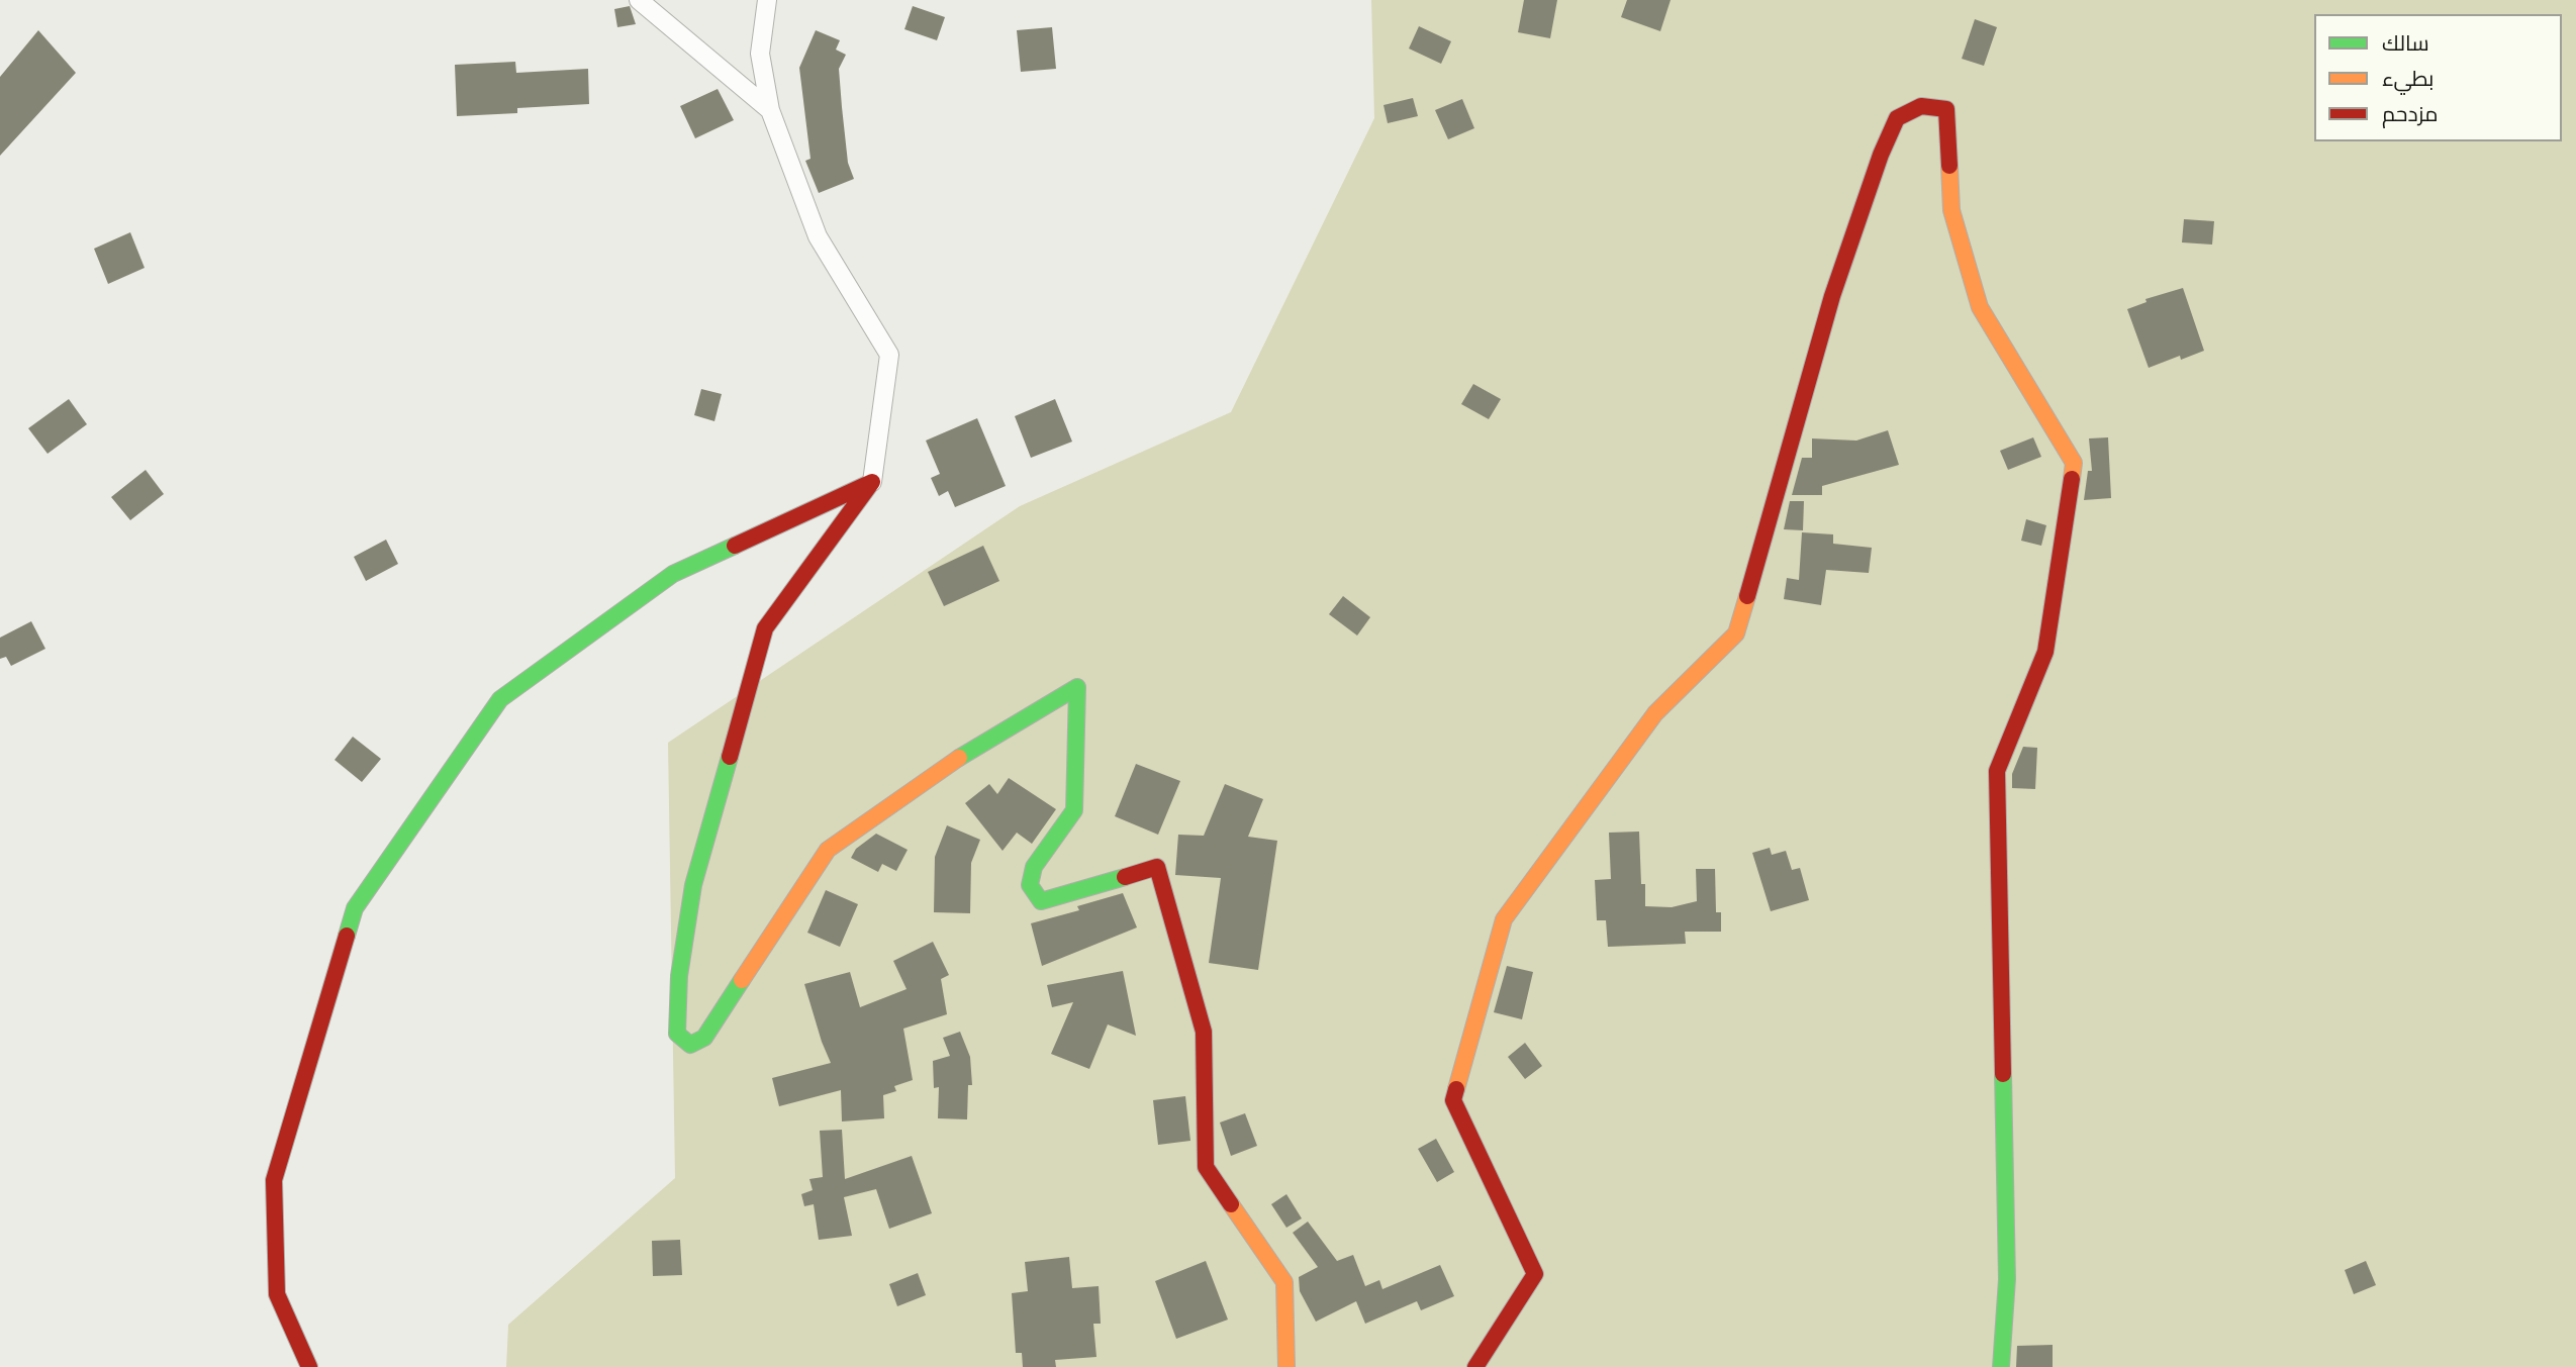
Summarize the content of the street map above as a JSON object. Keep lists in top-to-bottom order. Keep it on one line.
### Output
{"legend":["سالك","بطيء","مزدحم"]}
